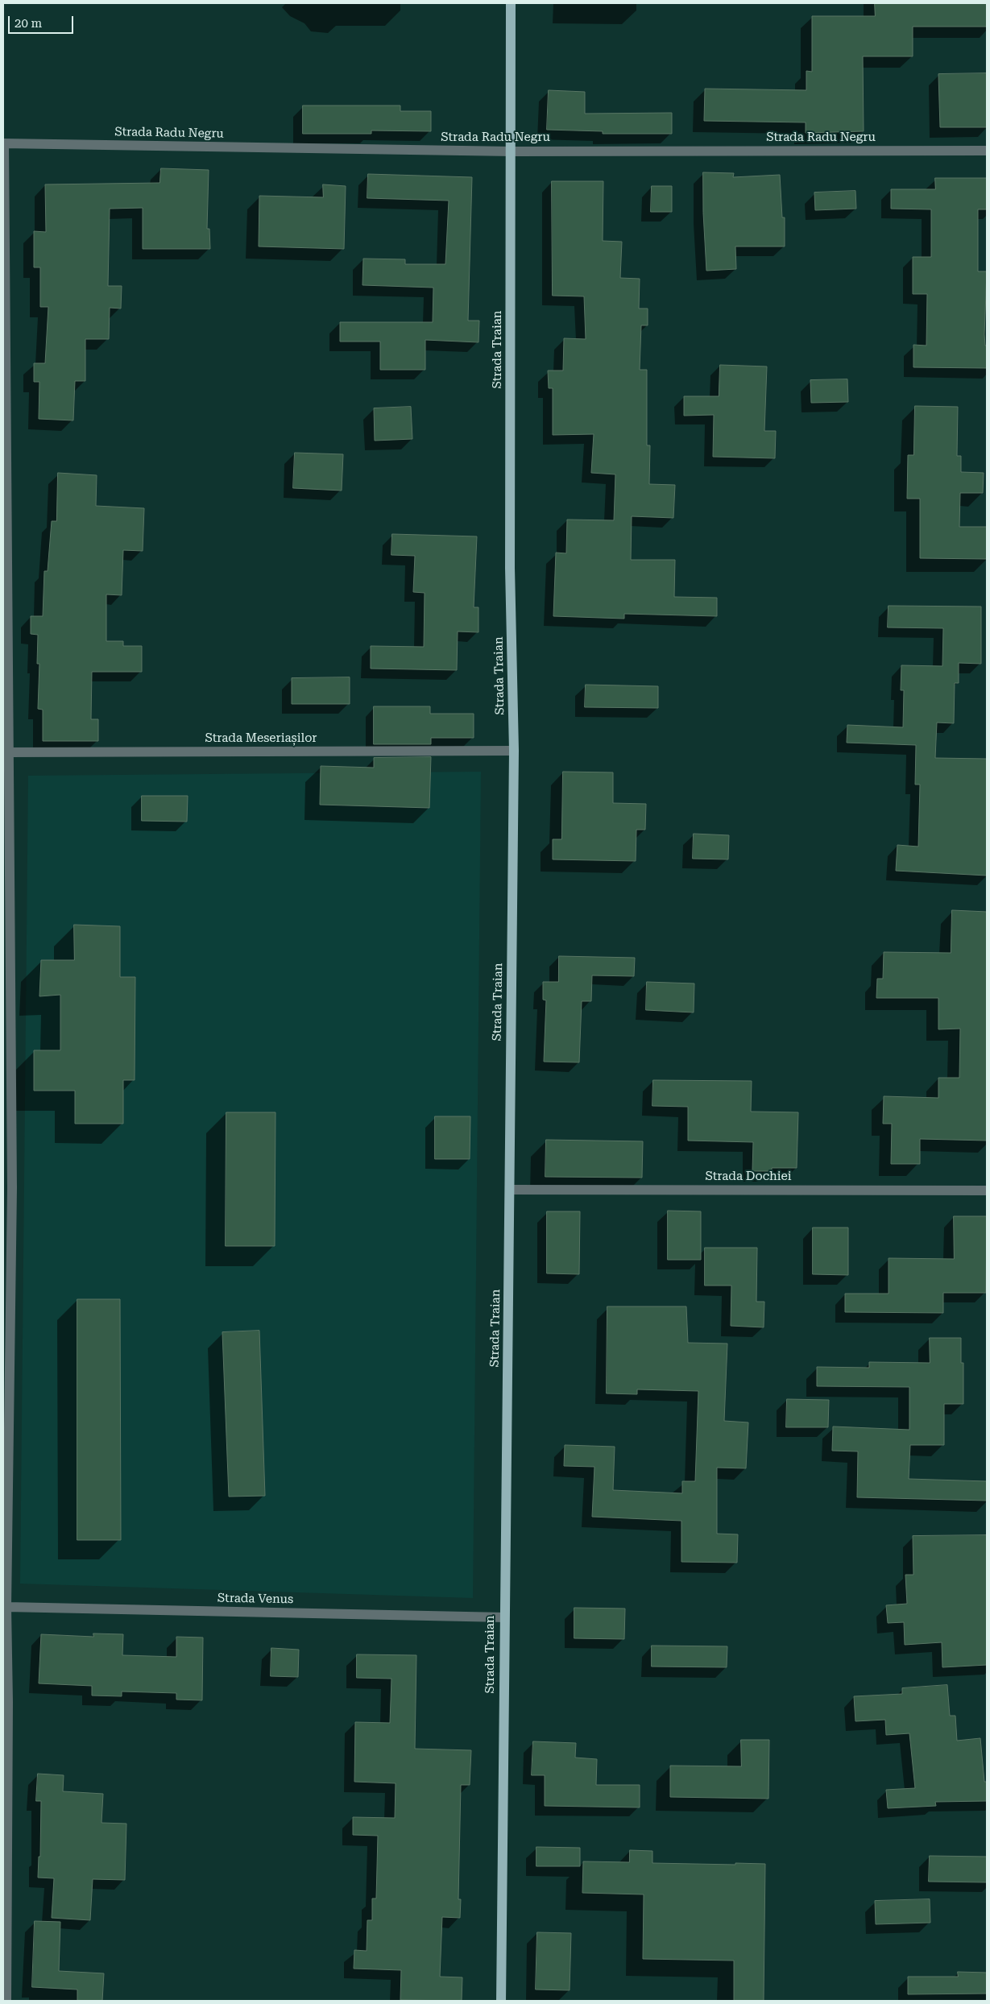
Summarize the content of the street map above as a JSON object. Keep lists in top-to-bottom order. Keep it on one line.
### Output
{"streets":{"main road":["Strada Traian"],"street":["Strada Radu Negru","Strada Meseriașilor","Strada Dochiei","Strada Venus"]},"crossings":[["Strada Radu Negru","Strada Traian"],["Strada Traian","Strada Meseriașilor"],["Strada Traian","Strada Dochiei"],["Strada Traian","Strada Venus"]],"scale_bar":"20 m"}
